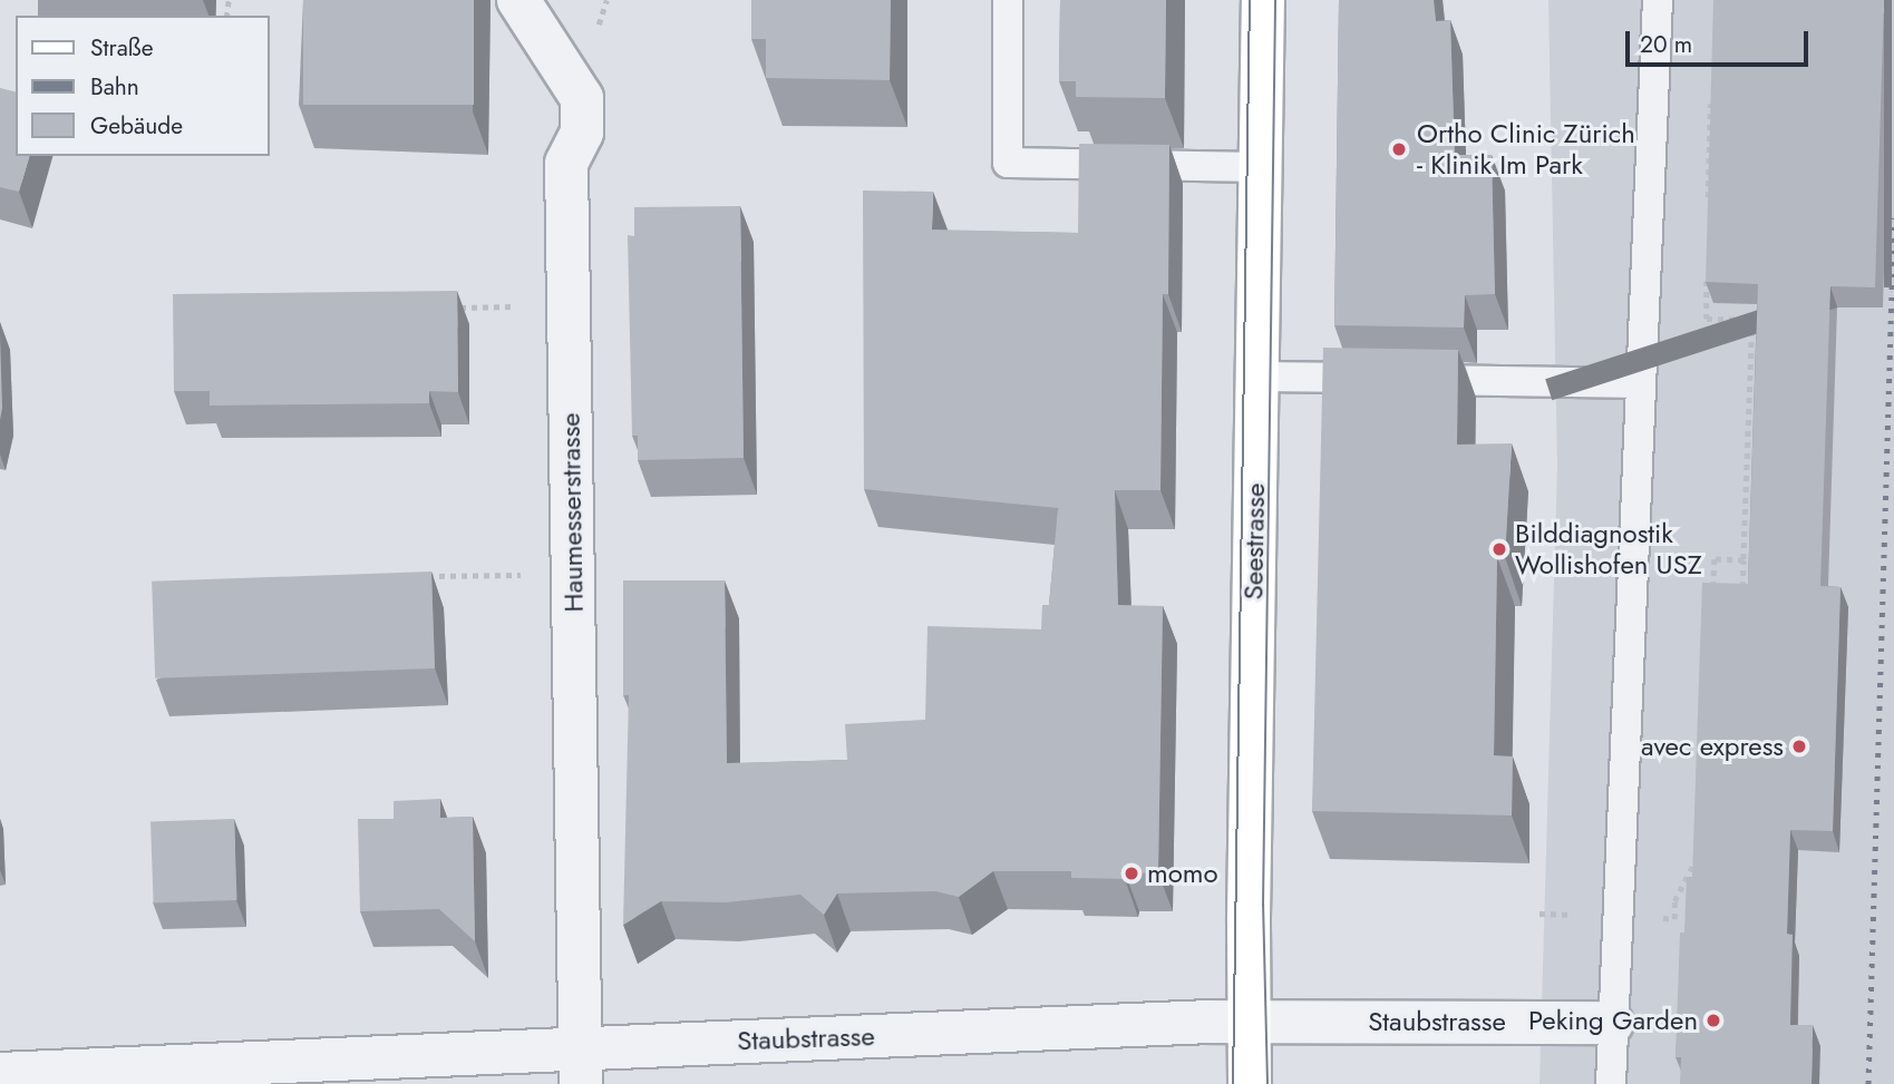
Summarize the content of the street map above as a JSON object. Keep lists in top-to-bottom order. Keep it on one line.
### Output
{"streets":{"street":["Haumesserstrasse","Seestrasse","Staubstrasse"]},"crossings":[["Haumesserstrasse","Staubstrasse"],["Seestrasse","Staubstrasse"]],"places":["Ortho Clinic Zürich - Klinik Im Park","Bilddiagnostik Wollishofen USZ","avec express","momo","Peking Garden"],"legend":["Straße","Bahn","Gebäude"],"scale_bar":"20 m"}
